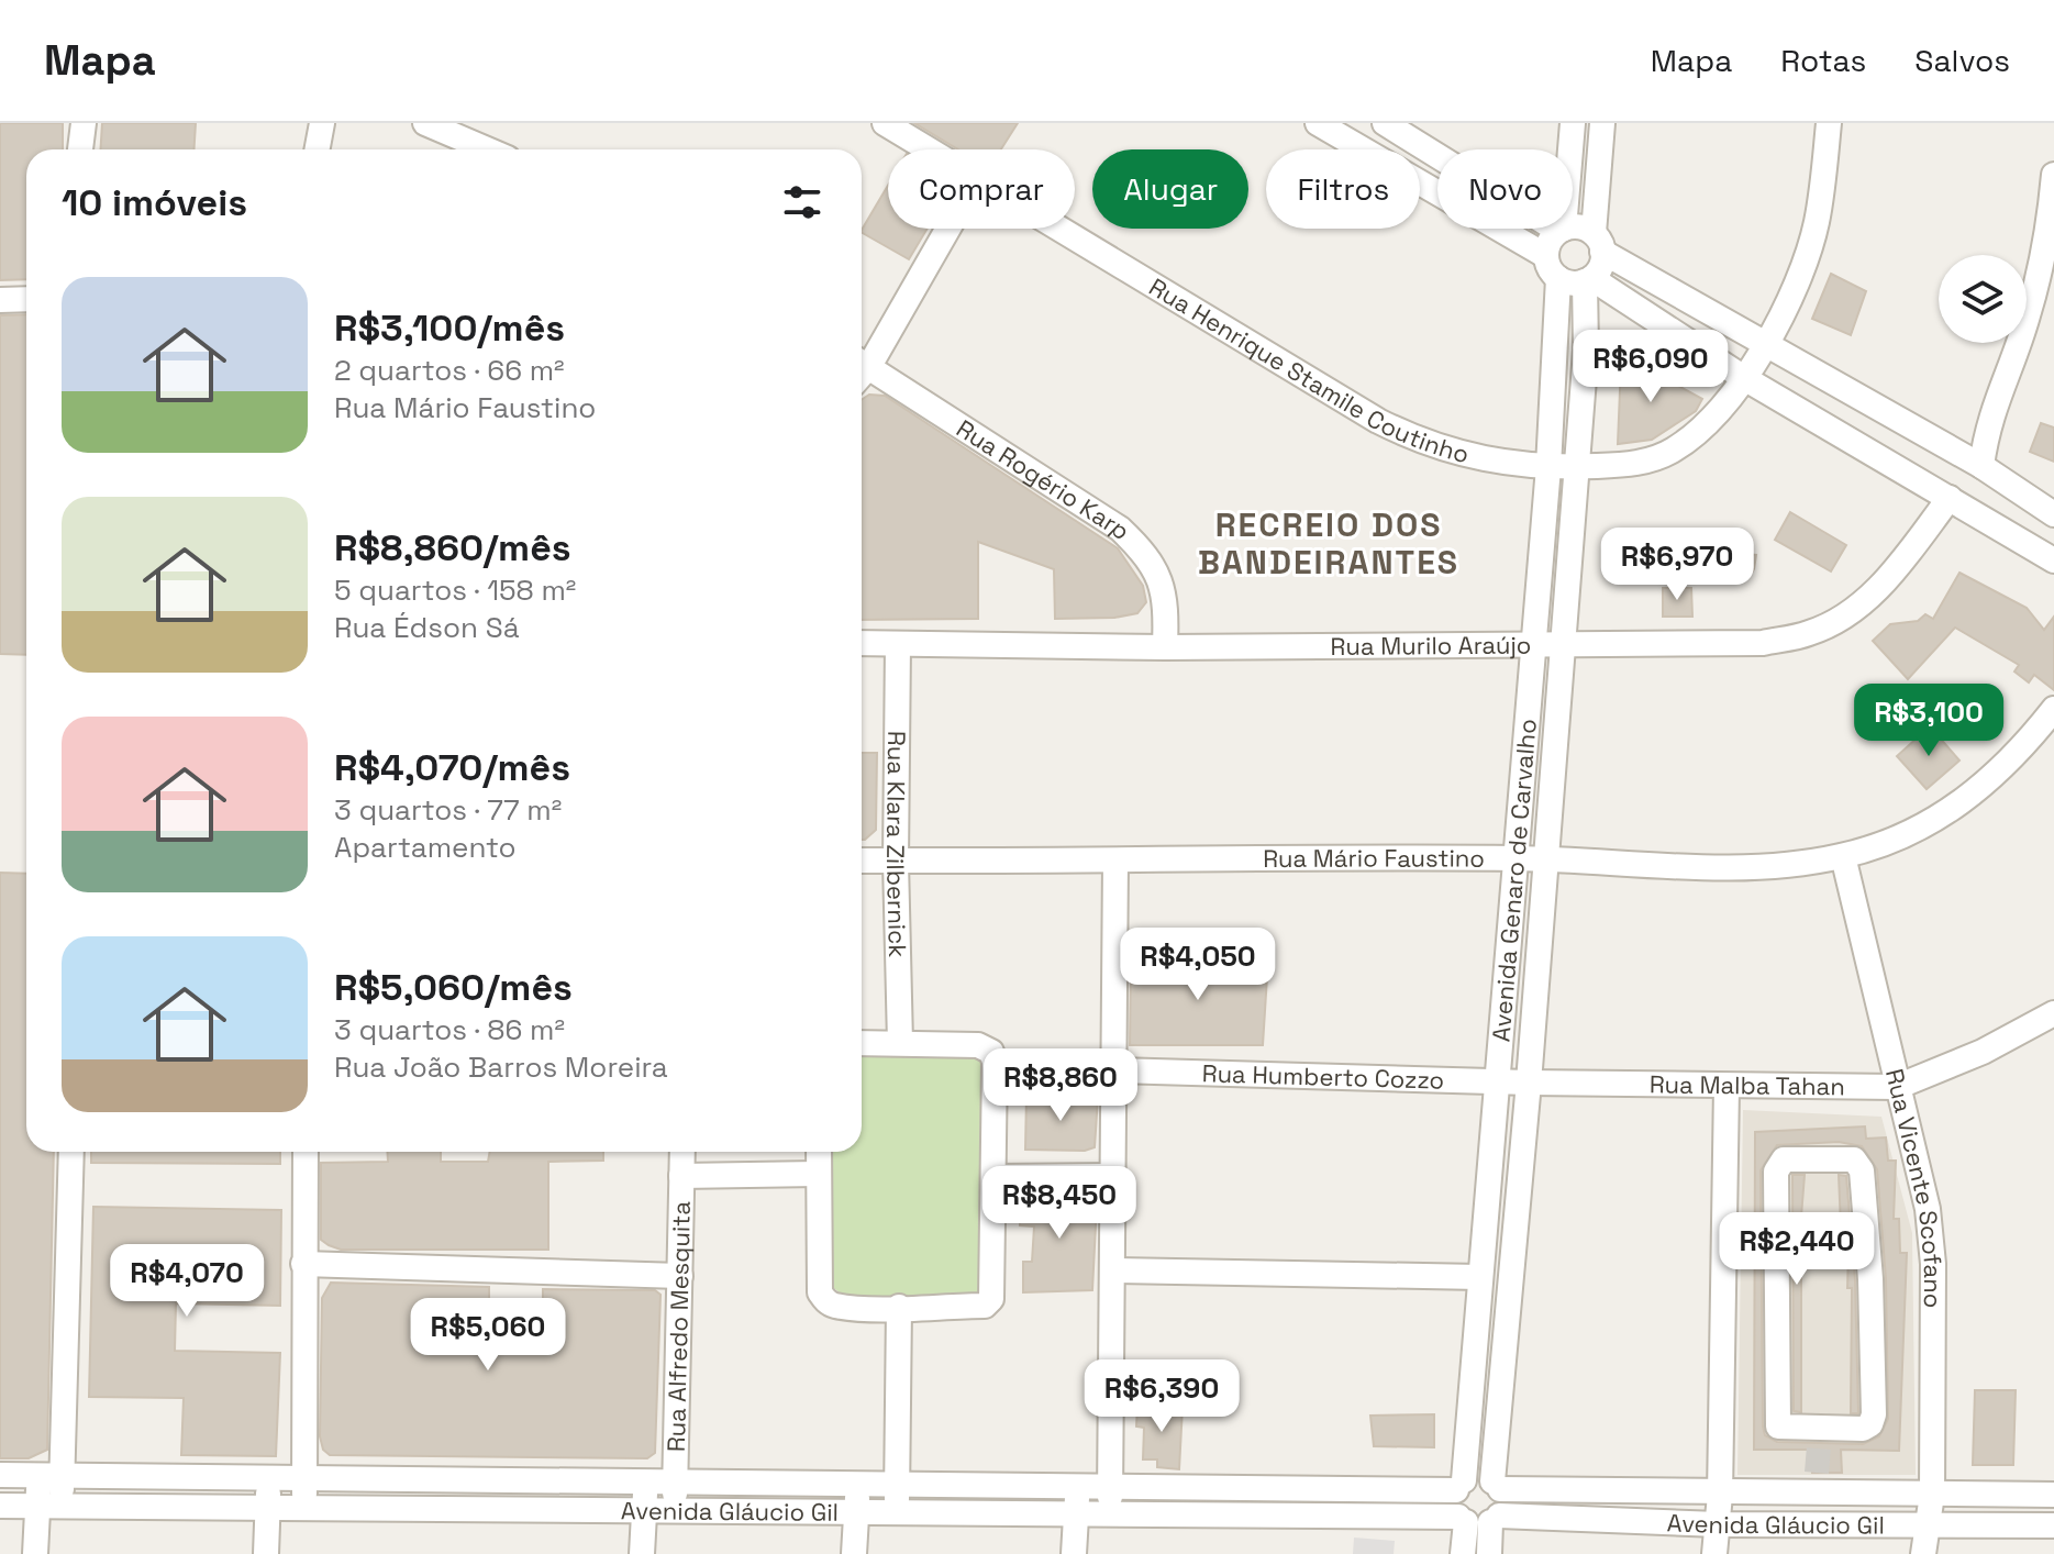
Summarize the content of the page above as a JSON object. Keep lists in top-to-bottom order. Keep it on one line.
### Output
{"streets":{"street":["Rua Henrique Stamile Coutinho","Rua Rogério Karp","Rua Murilo Araújo","Rua Klara Zilbernick","Rua Mário Faustino","Avenida Genaro de Carvalho","Rua Humberto Cozzo","Rua Malba Tahan","Rua Vicente Scofano","Rua Alfredo Mesquita","Avenida Gláucio Gil"]},"crossings":[["Rua Henrique Stamile Coutinho","Avenida Genaro de Carvalho"],["Rua Rogério Karp","Rua Murilo Araújo"],["Rua Murilo Araújo","Rua Klara Zilbernick"],["Rua Murilo Araújo","Avenida Genaro de Carvalho"],["Rua Klara Zilbernick","Rua Mário Faustino"],["Rua Mário Faustino","Avenida Genaro de Carvalho"],["Rua Mário Faustino","Rua Vicente Scofano"],["Avenida Genaro de Carvalho","Rua Humberto Cozzo"],["Avenida Genaro de Carvalho","Rua Malba Tahan"],["Avenida Genaro de Carvalho","Avenida Gláucio Gil"],["Rua Humberto Cozzo","Rua Malba Tahan"],["Rua Malba Tahan","Rua Vicente Scofano"],["Rua Vicente Scofano","Avenida Gláucio Gil"],["Rua Alfredo Mesquita","Avenida Gláucio Gil"]],"districts":["RECREIO DOS BANDEIRANTES"],"page":{"header":"Mapa","nav":["Mapa","Rotas","Salvos"],"chip":["Comprar","Alugar","Filtros","Novo"],"heading":"10 imóveis","list":[{"name":"R$3,100/mês","note":"2 quartos · 66 m² · Rua Mário Faustino"},{"name":"R$8,860/mês","note":"5 quartos · 158 m² · Rua Édson Sá"},{"name":"R$4,070/mês","note":"3 quartos · 77 m² · Apartamento"},{"name":"R$5,060/mês","note":"3 quartos · 86 m² · Rua João Barros Moreira"}],"price":["R$6,090","R$6,970","R$3,100","R$4,050","R$8,860","R$8,450","R$2,440","R$4,070","R$5,060","R$6,390"]}}
